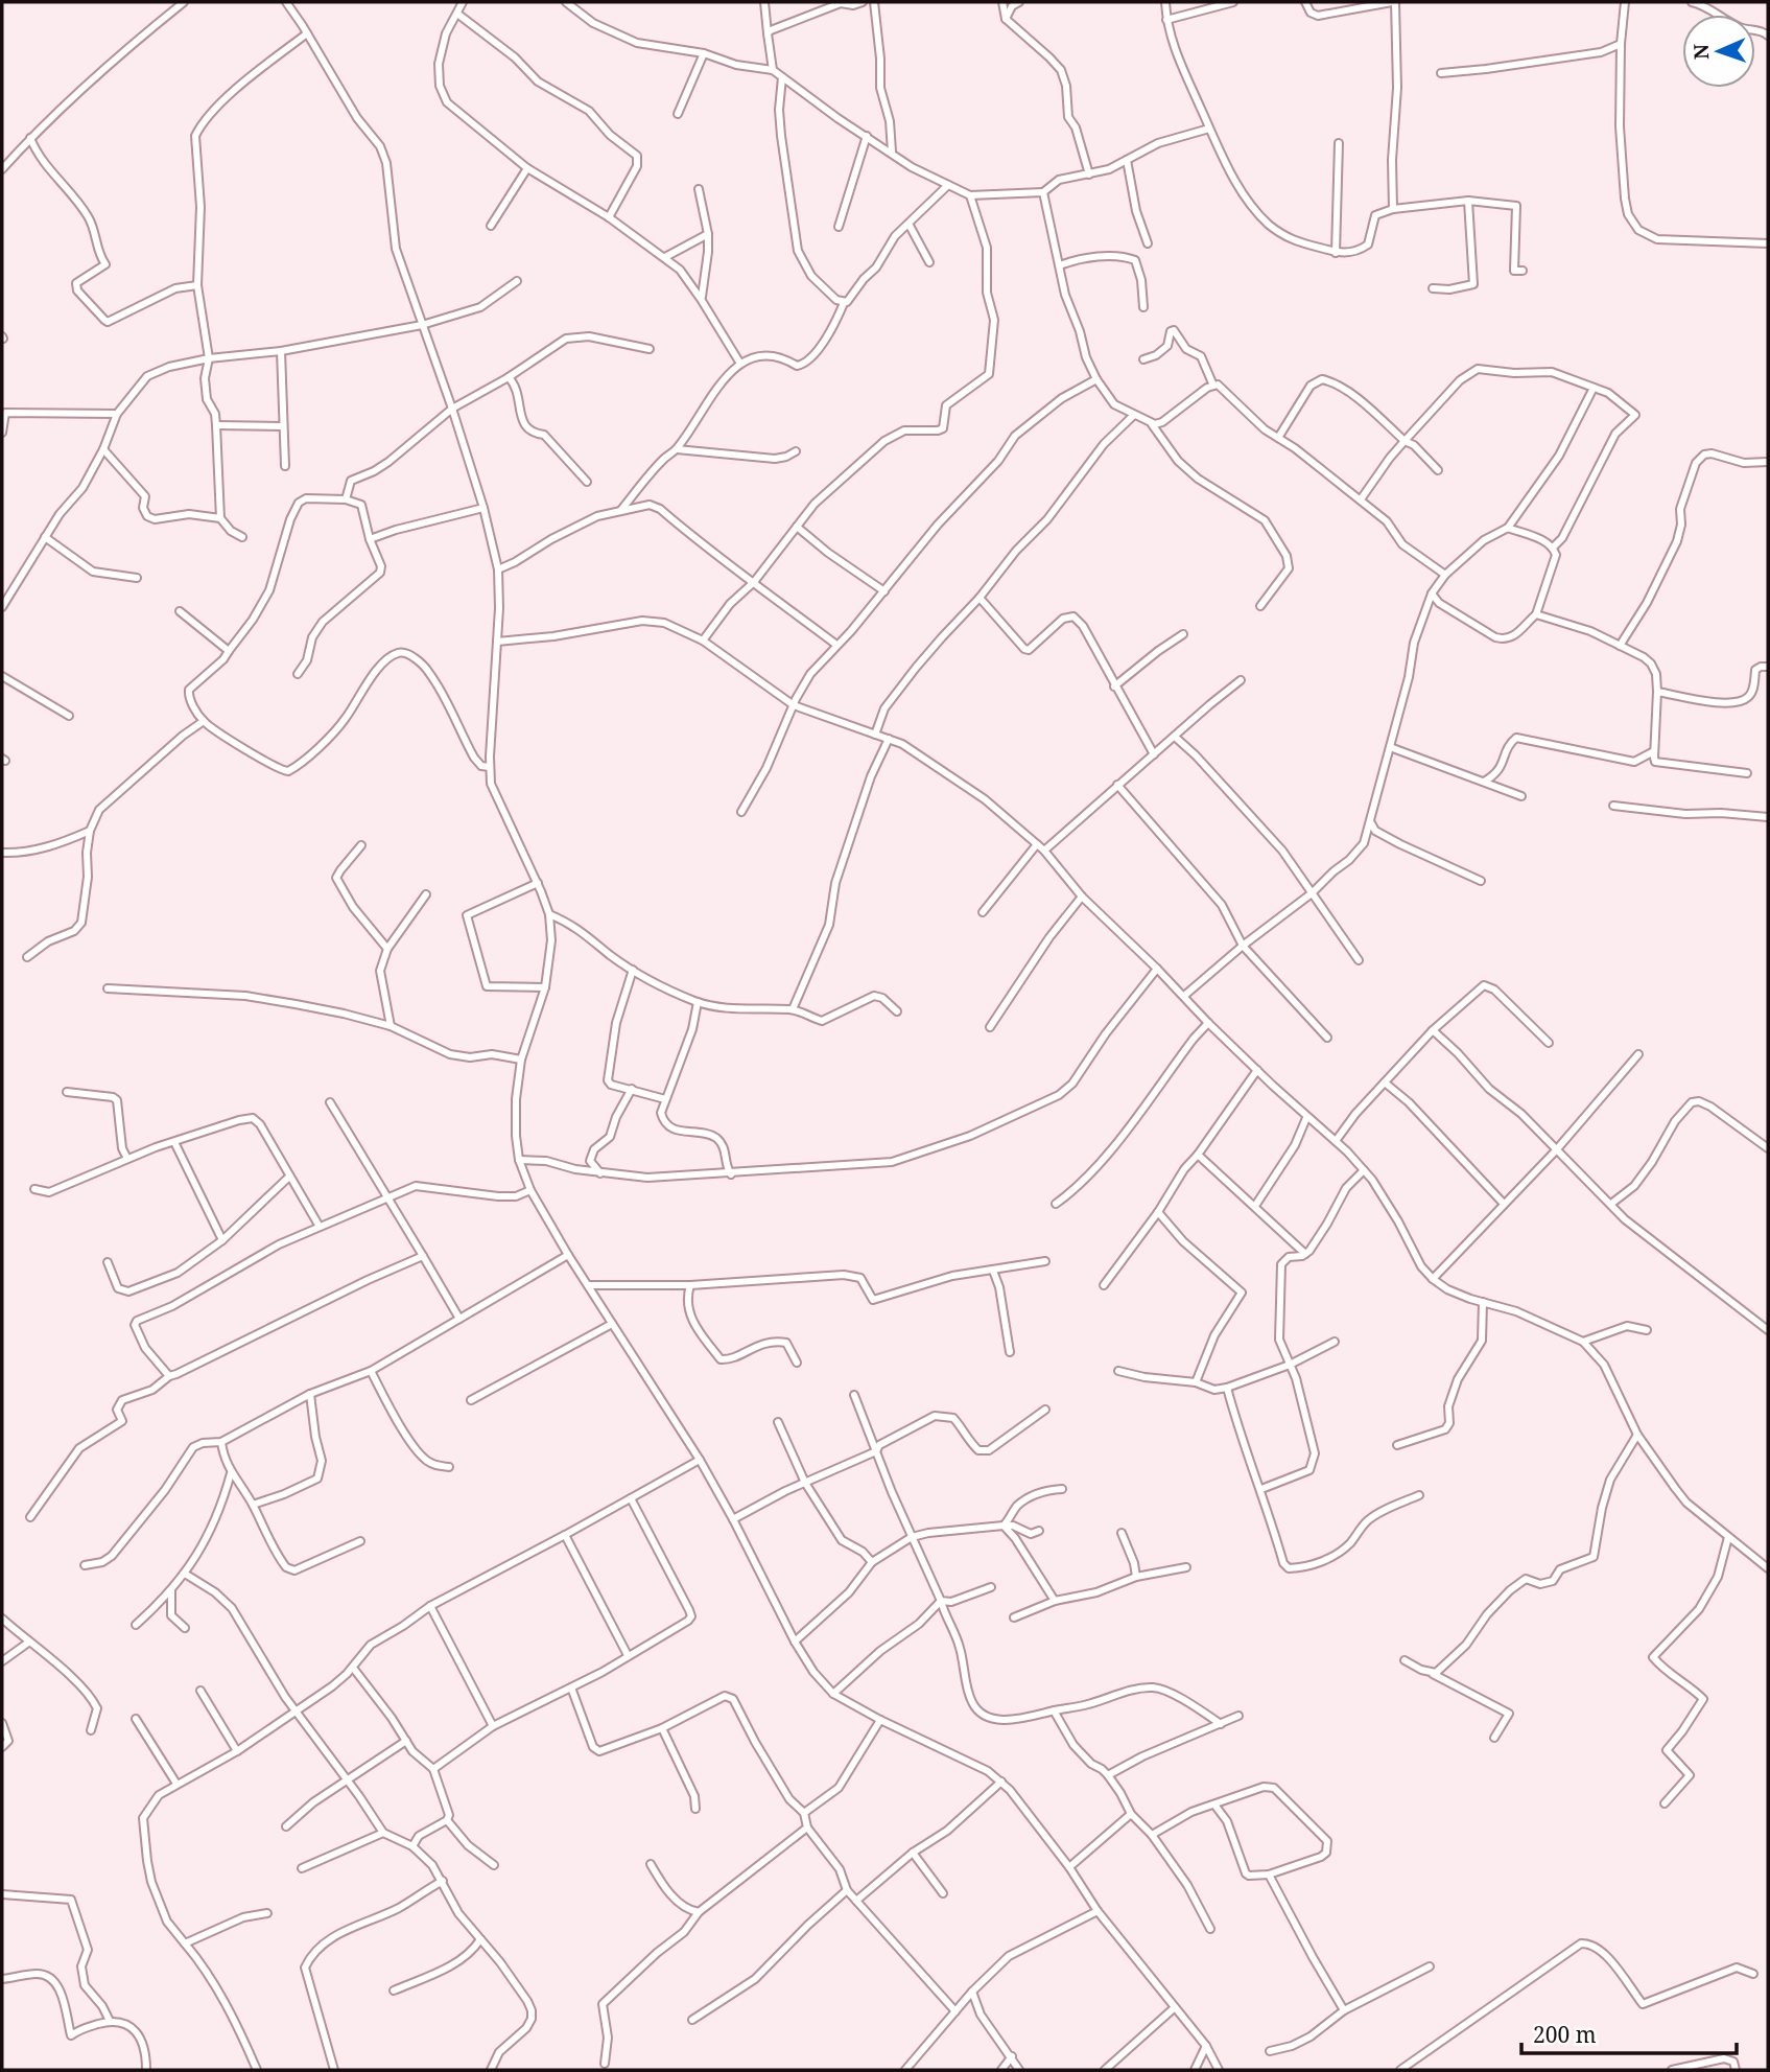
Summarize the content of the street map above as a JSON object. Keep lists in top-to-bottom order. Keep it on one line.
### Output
{"scale_bar":"200 m","north":"left"}
